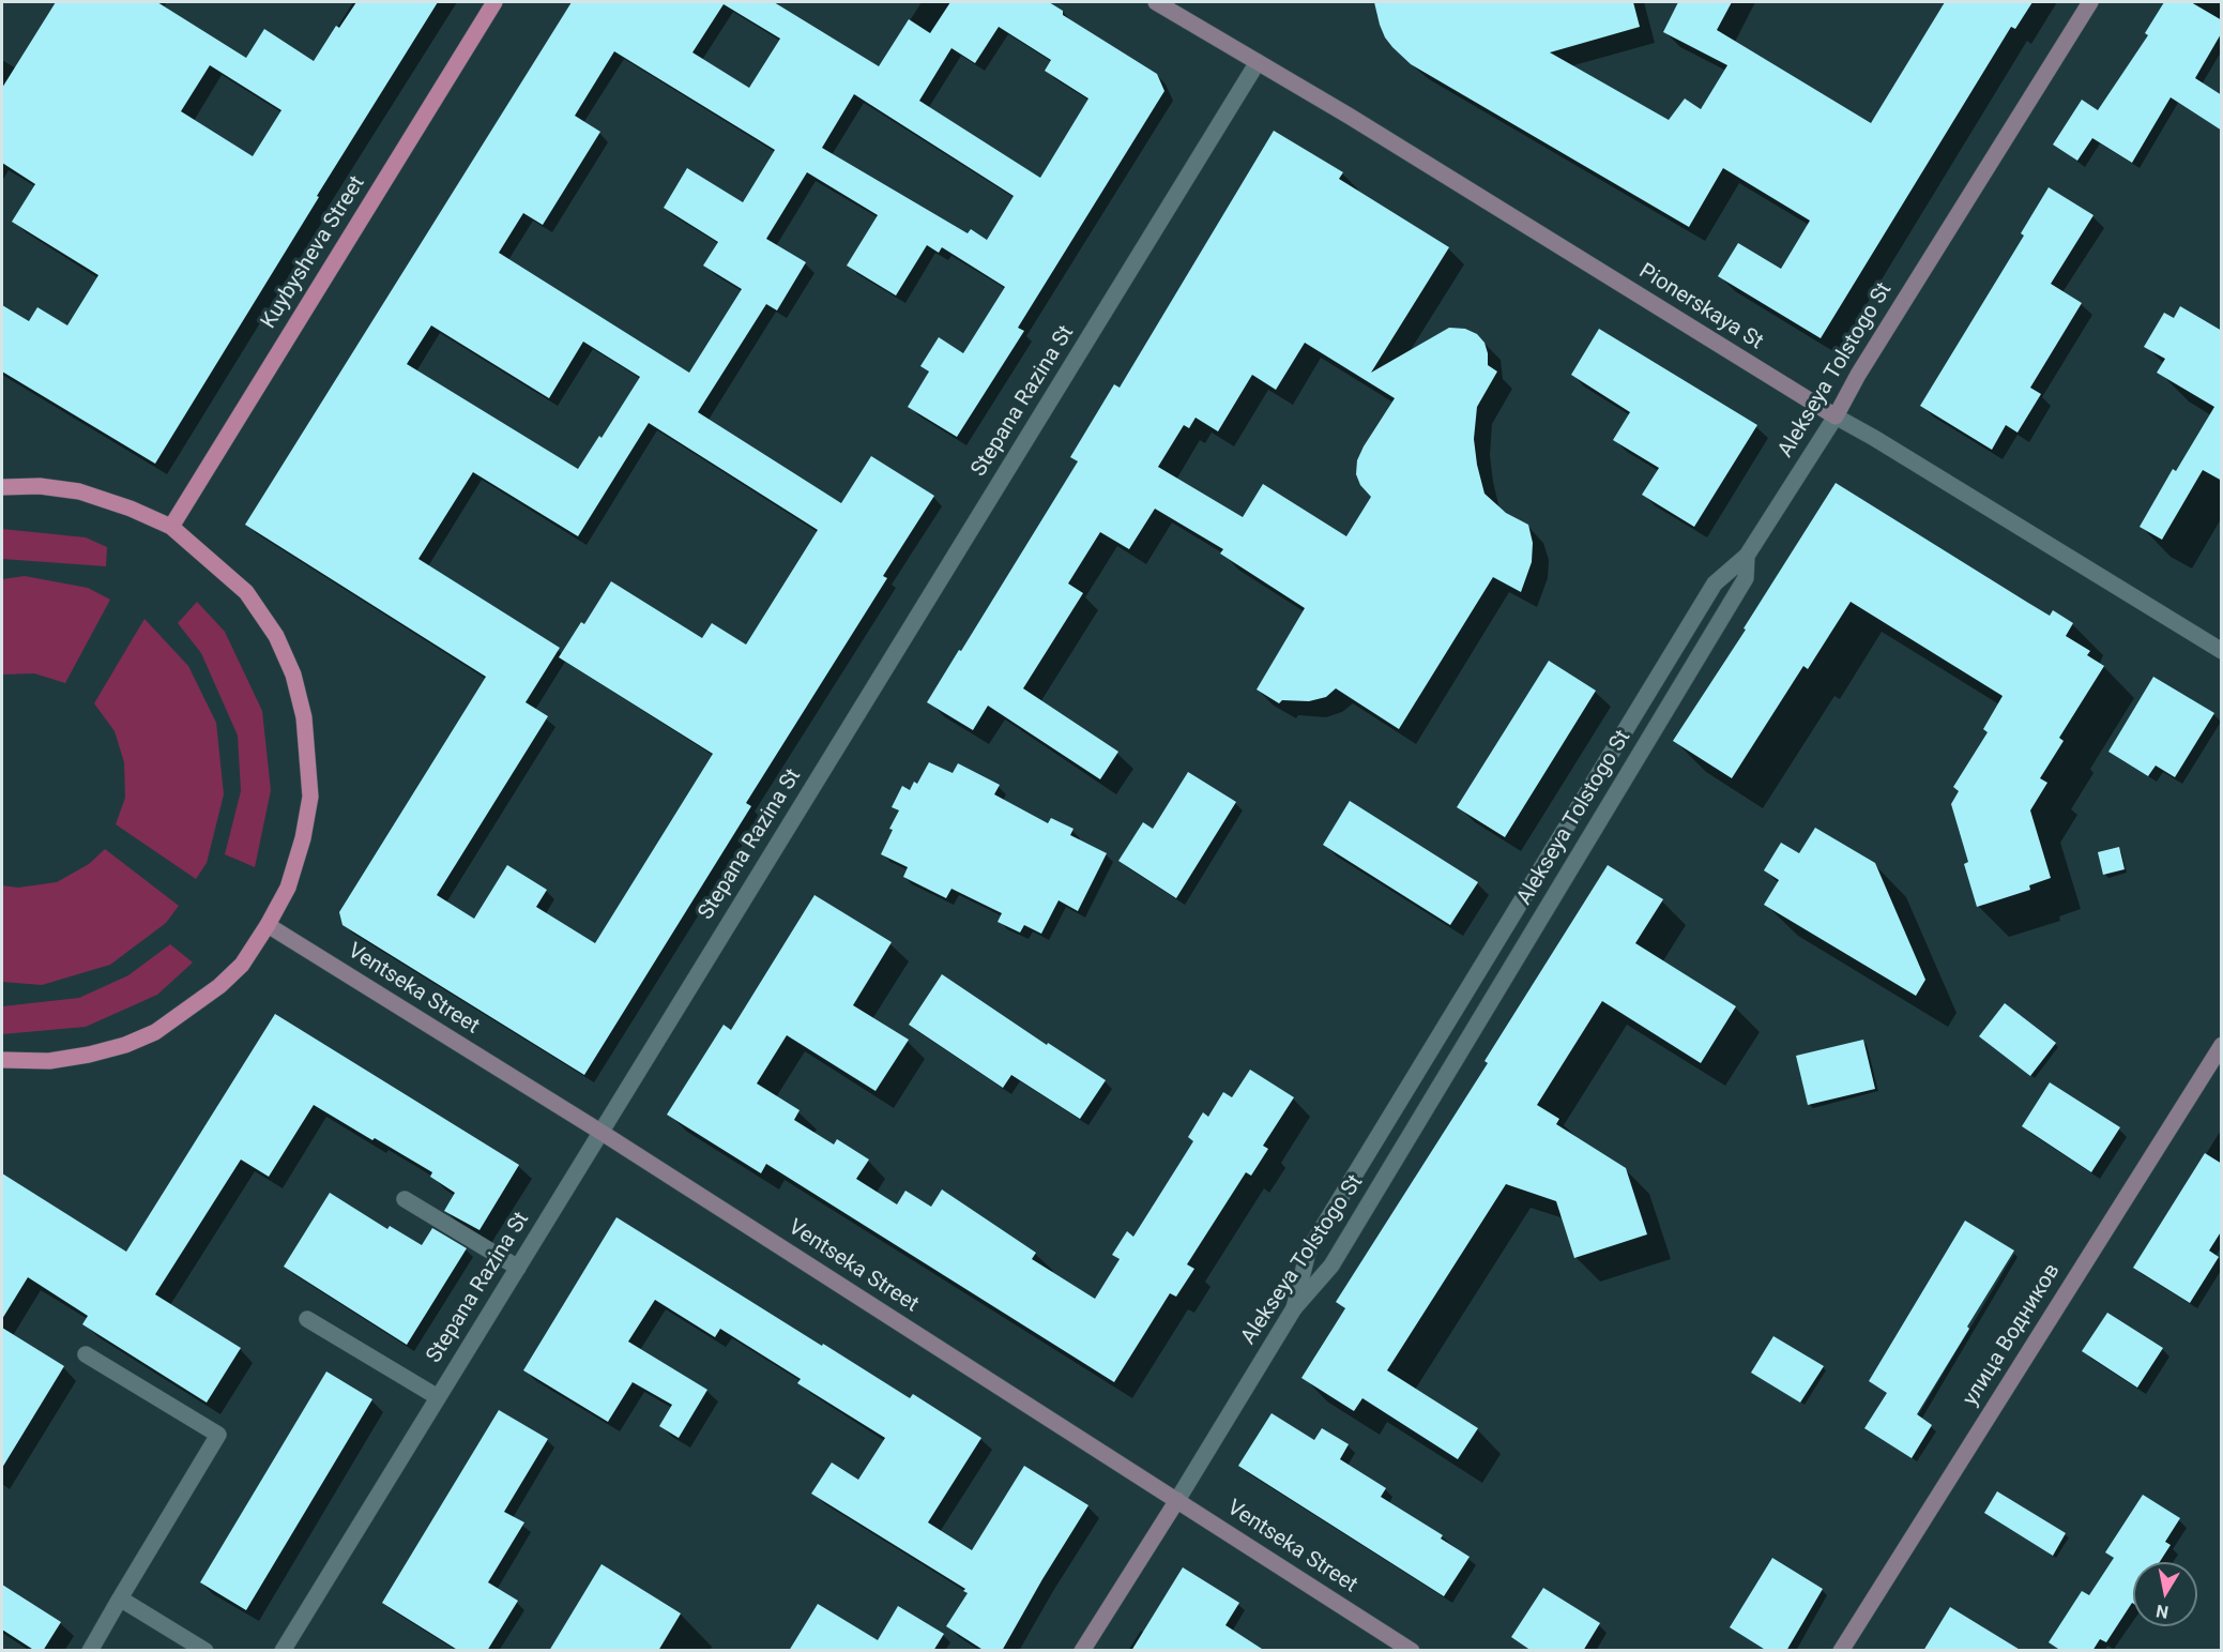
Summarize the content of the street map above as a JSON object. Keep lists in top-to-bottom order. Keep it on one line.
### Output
{"streets":{"main road":["Kuybysheva Street"],"street":["Pionerskaya St","Alekseya Tolstogo St","Stepana Razina St","Ventseka Street","улица Водников"]},"crossings":[["Pionerskaya St","Alekseya Tolstogo St"],["Pionerskaya St","Stepana Razina St"],["Alekseya Tolstogo St","Ventseka Street"],["Stepana Razina St","Ventseka Street"]],"north":"bottom"}
